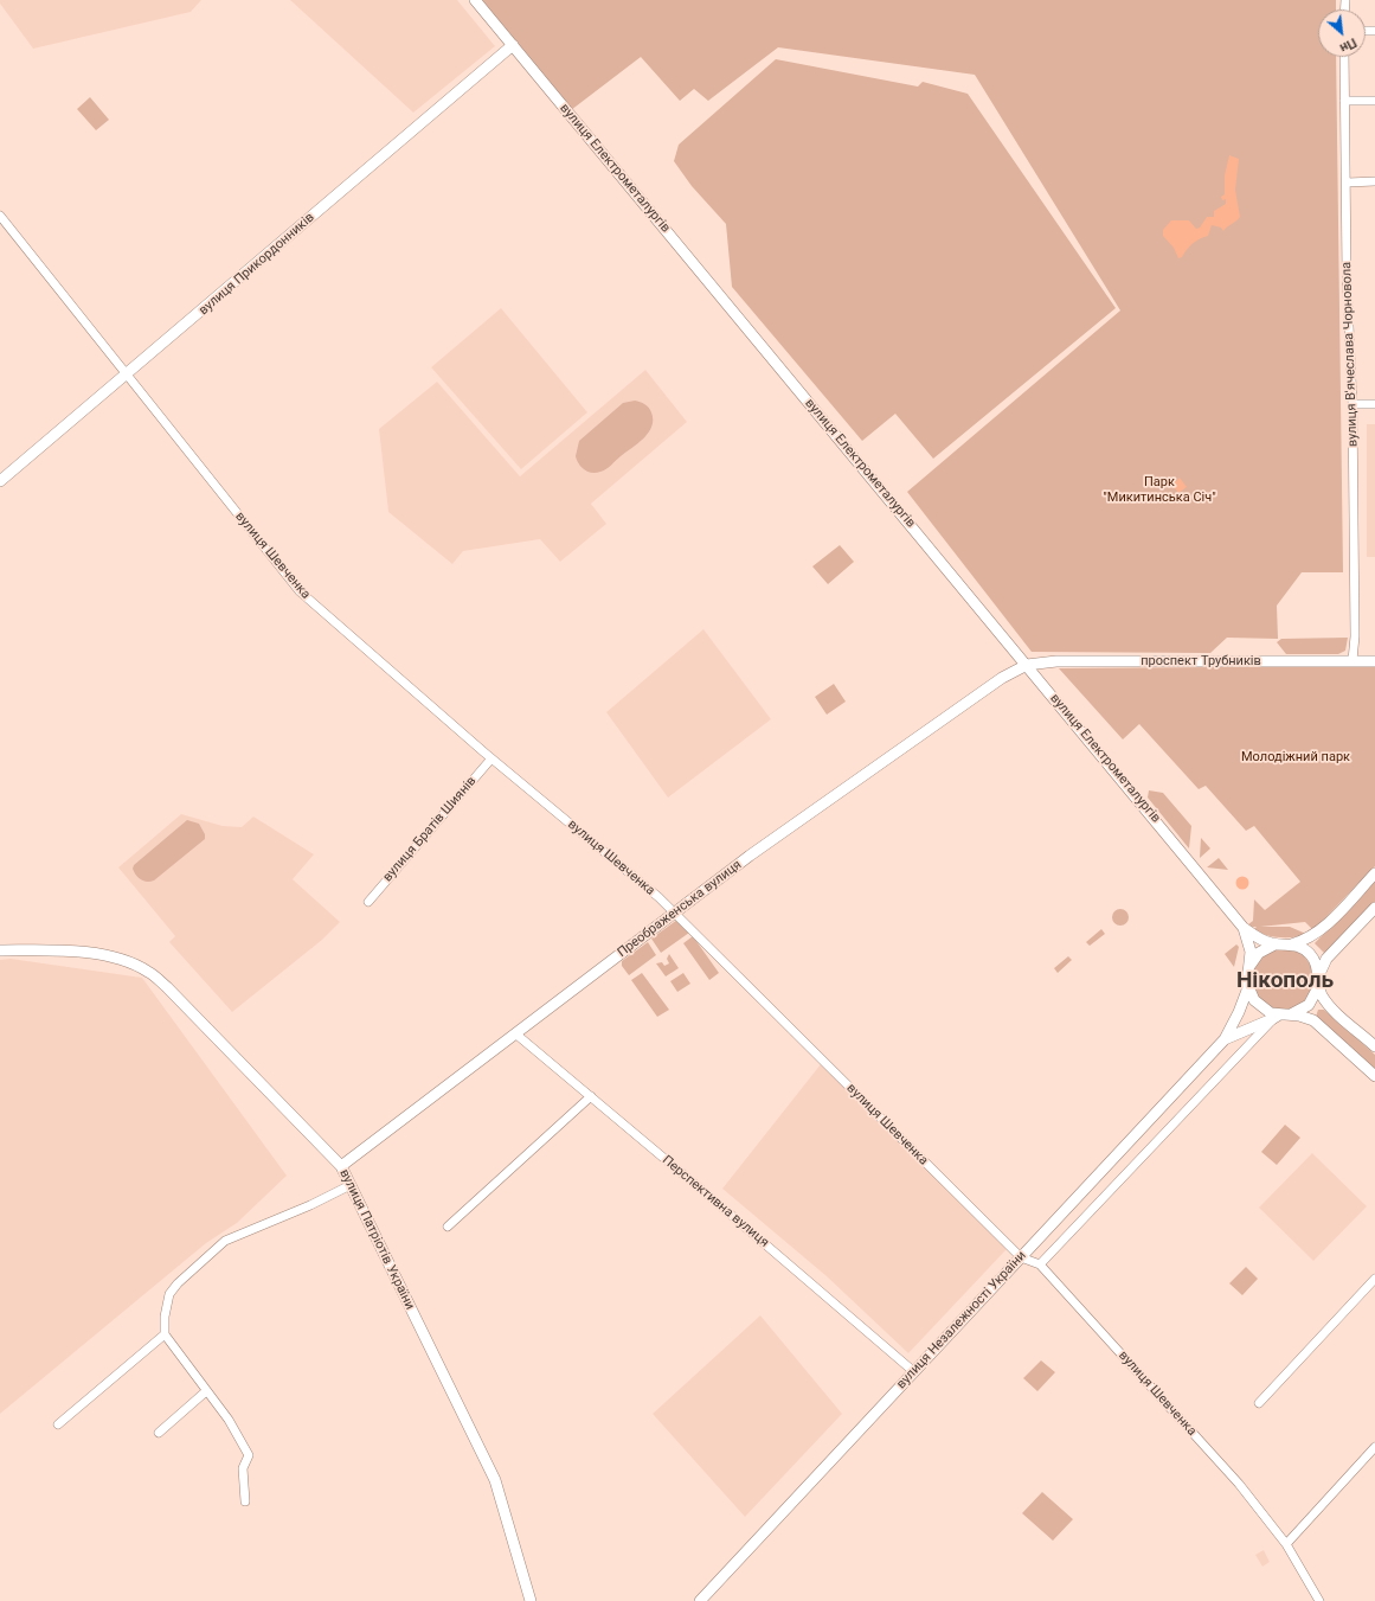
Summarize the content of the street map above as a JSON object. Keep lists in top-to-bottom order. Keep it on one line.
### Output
{"streets":{"main road":["вулиця Електрометалургів","вулиця Прикордонників","проспект Трубників","Преображенська вулиця","вулиця Патріотів України","вулиця Незалежності України"],"street":["вулиця В'ячеслава Чорновола","вулиця Шевченка","вулиця Братів Шиянів","Перспективна вулиця"]},"crossings":[["вулиця Електрометалургів","вулиця Прикордонників"],["вулиця Електрометалургів","проспект Трубників"],["вулиця Електрометалургів","Преображенська вулиця"],["вулиця Електрометалургів","вулиця Незалежності України"],["вулиця Прикордонників","вулиця Шевченка"],["вулиця В'ячеслава Чорновола","проспект Трубників"],["вулиця Шевченка","вулиця Братів Шиянів"],["вулиця Шевченка","Преображенська вулиця"],["вулиця Шевченка","вулиця Незалежності України"],["проспект Трубників","Преображенська вулиця"],["Преображенська вулиця","Перспективна вулиця"],["Преображенська вулиця","вулиця Патріотів України"],["Перспективна вулиця","вулиця Незалежності України"]],"districts":["Нікополь"],"parks":["Парк \"Микитинська Січ\"","Молодіжний парк"],"north":"bottom right"}
